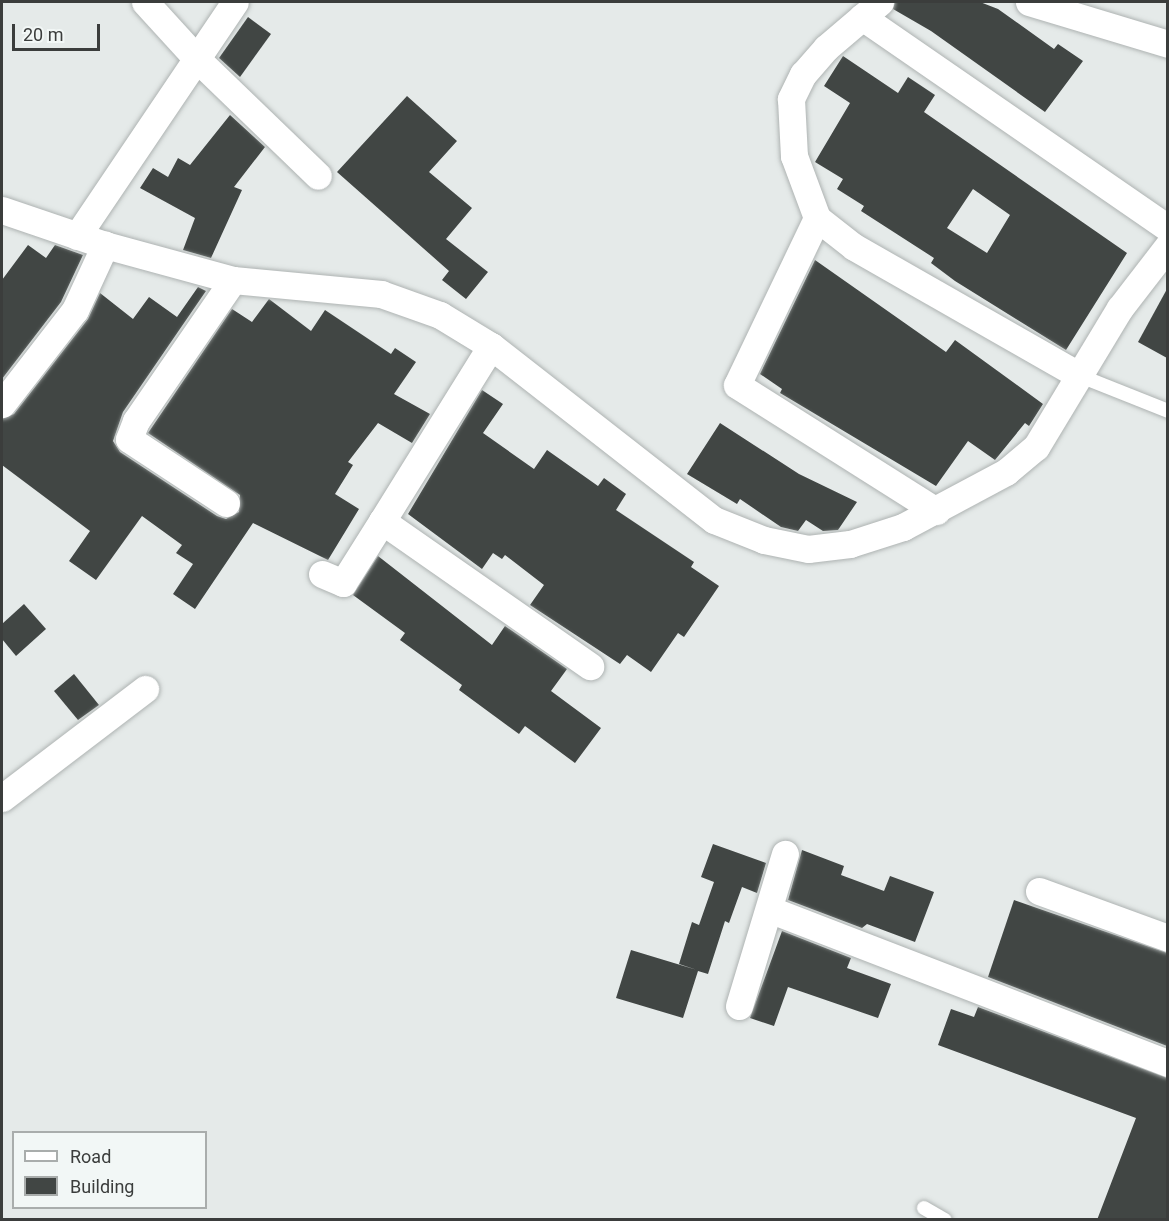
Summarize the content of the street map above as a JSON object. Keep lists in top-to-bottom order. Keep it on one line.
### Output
{"legend":["Road","Building"],"scale_bar":"20 m"}
